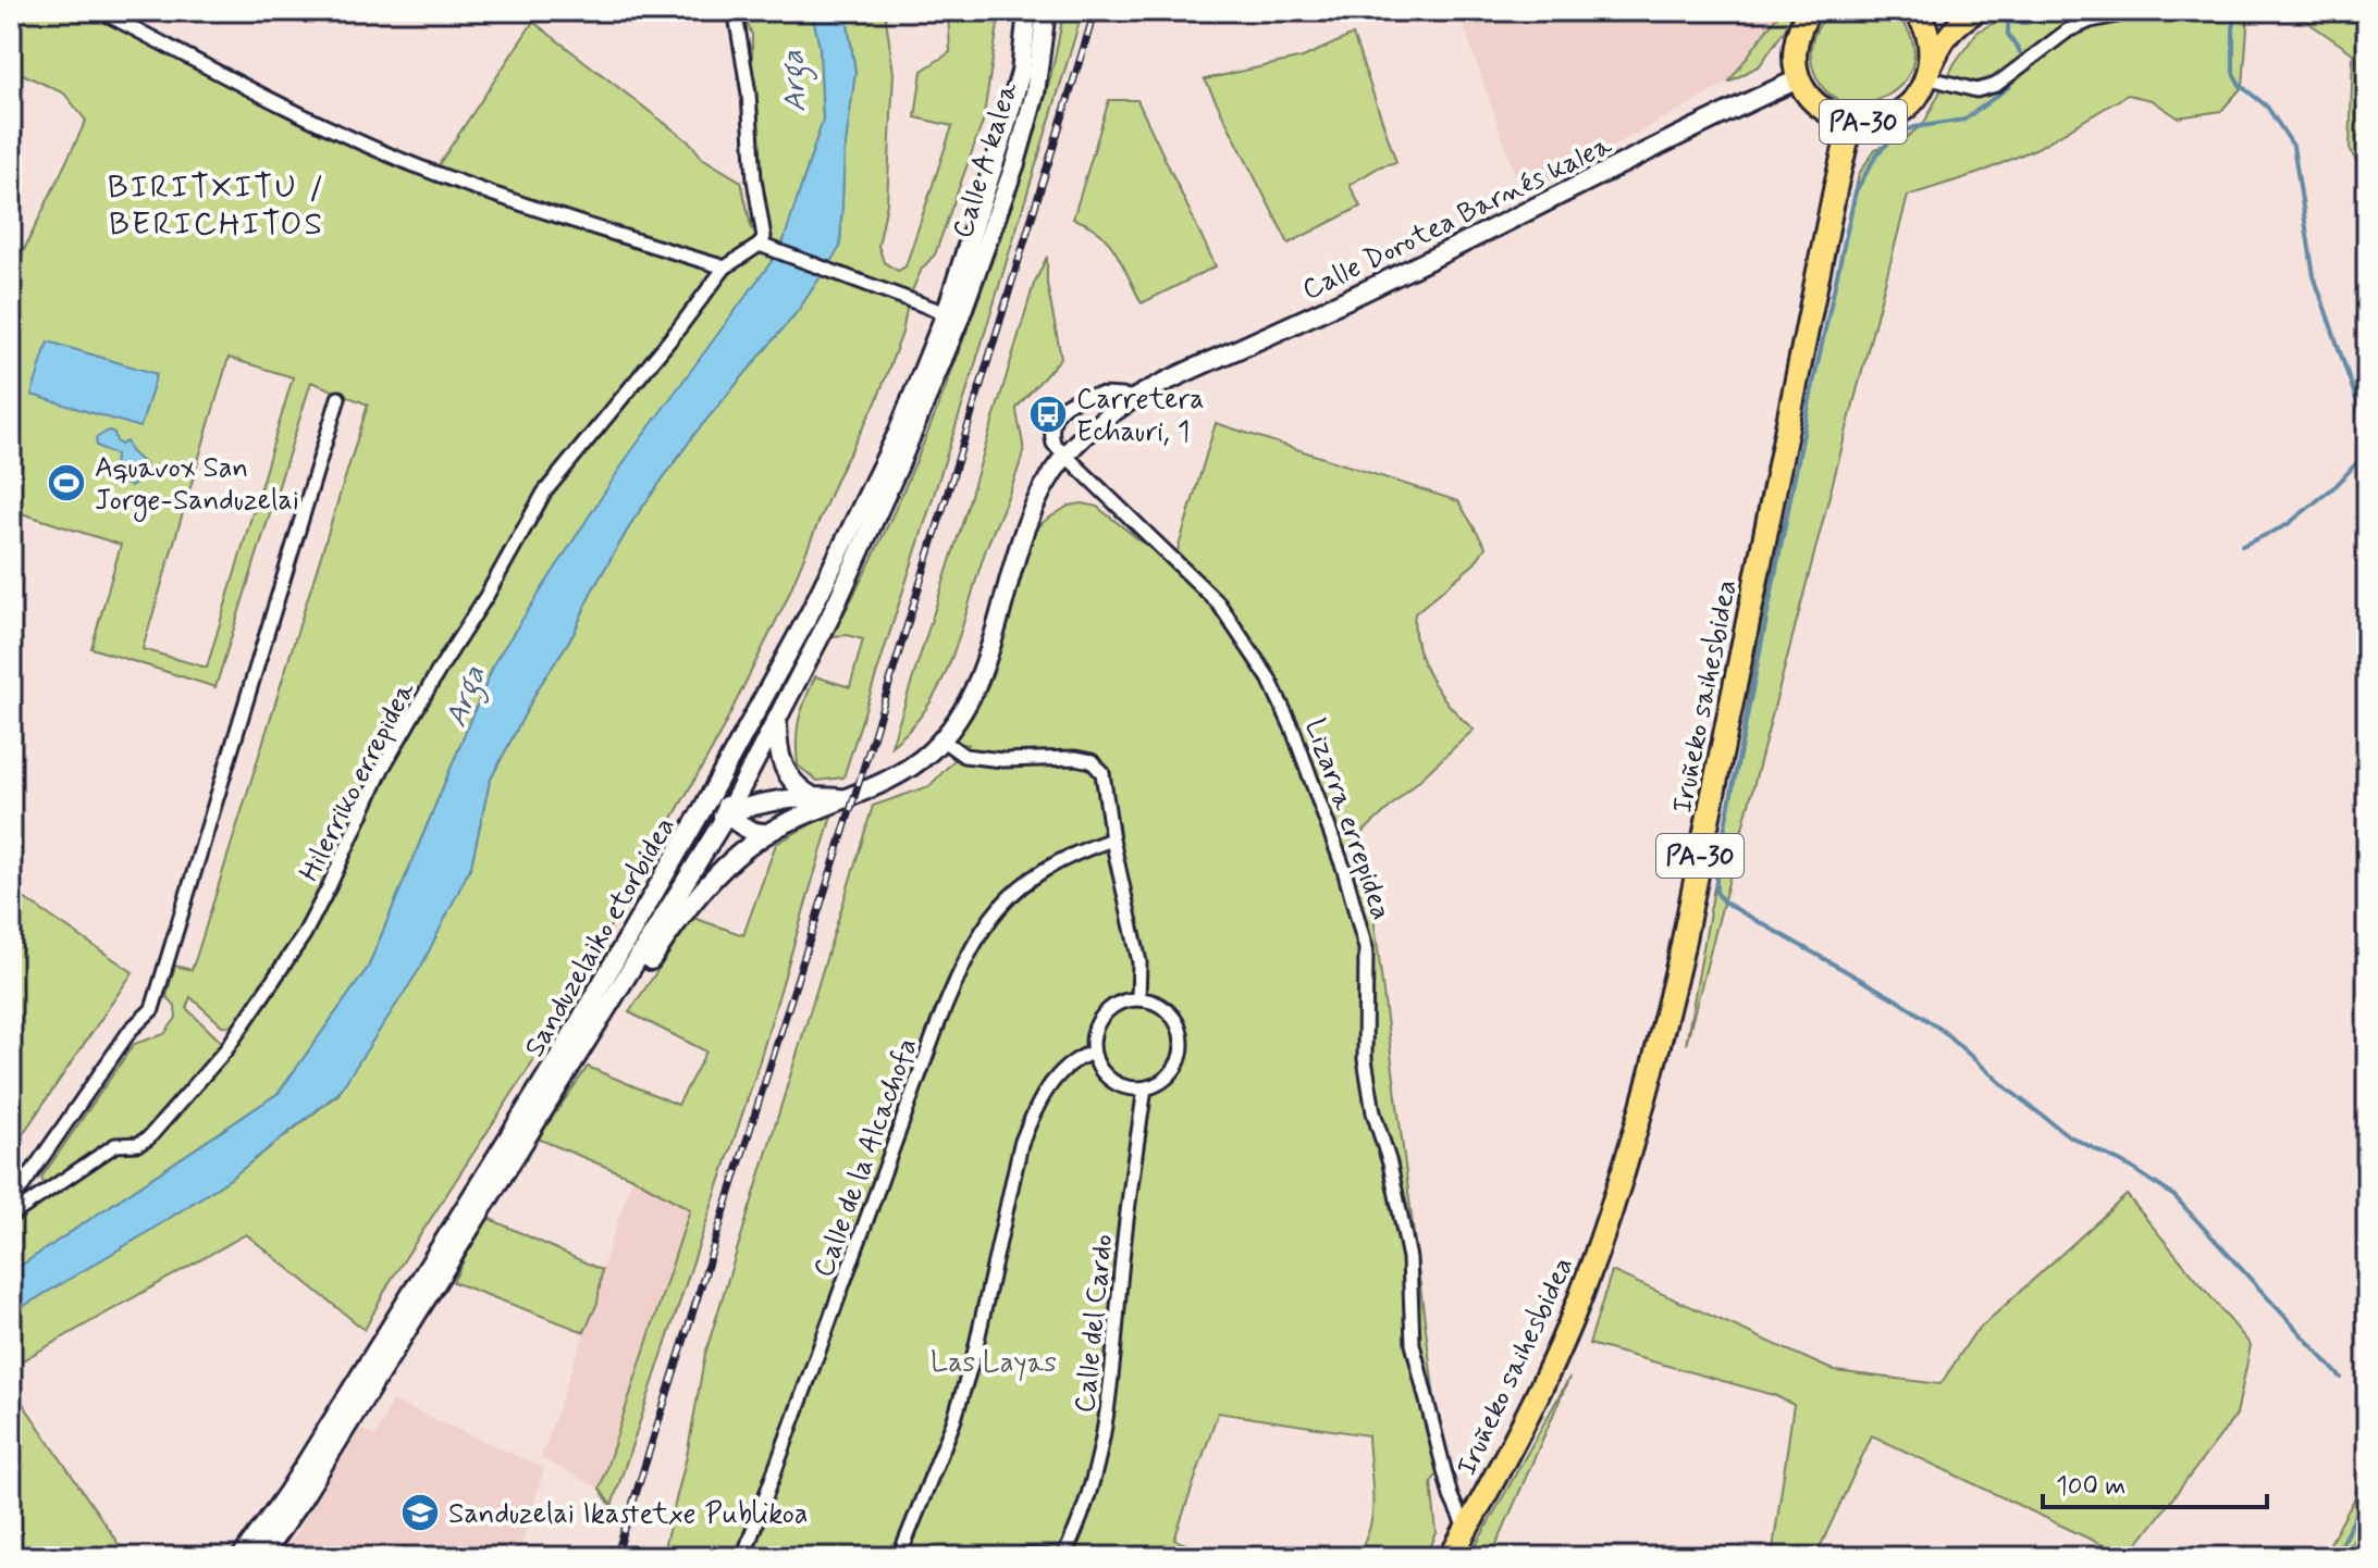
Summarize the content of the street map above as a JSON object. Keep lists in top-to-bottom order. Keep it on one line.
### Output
{"streets":{"highway":["PA-30","Iruñeko saihesbidea"],"main road":["Calle A kalea","Calle Dorotea Barnés kalea","Sanduzelaiko etorbidea"],"street":["Hilerriko errepidea","Lizarra errepidea","Calle de la Alcachofa","Calle del Cardo"]},"crossings":[["PA-30","Calle Dorotea Barnés kalea"],["PA-30","Iruñeko saihesbidea"],["Calle A kalea","Sanduzelaiko etorbidea"],["Iruñeko saihesbidea","Lizarra errepidea"]],"districts":["BIRITXITU / BERICHITOS"],"water":["Arga"],"parks":["Las Layas"],"places":{"bus stop":["Carretera Echauri, 1"],"sports":["Aquavox San Jorge-Sanduzelai"],"school or university":["Sanduzelai Ikastetxe Publikoa"]},"scale_bar":"100 m"}
